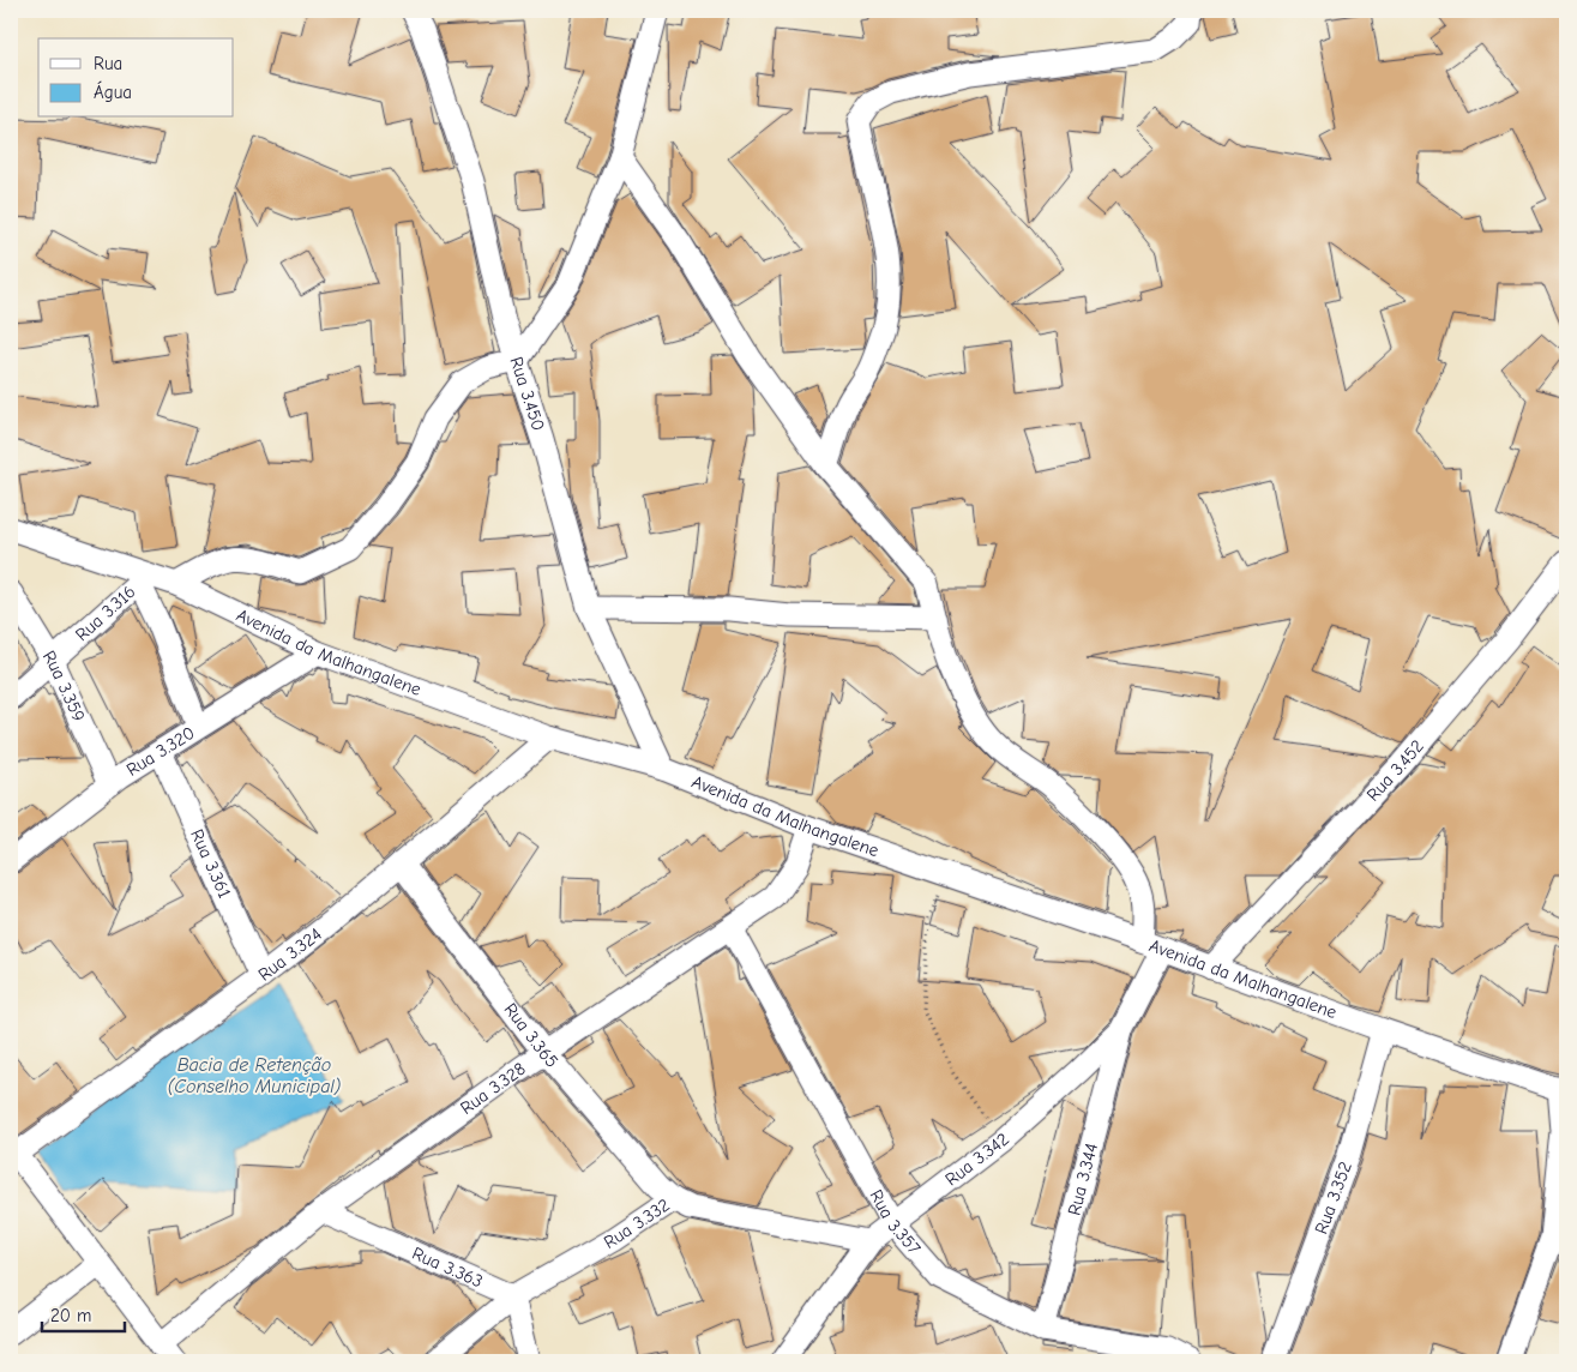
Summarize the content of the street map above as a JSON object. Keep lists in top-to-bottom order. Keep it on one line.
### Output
{"streets":{"street":["Rua 3.450","Rua 3.316","Avenida da Malhangalene","Rua 3.359","Rua 3.320","Rua 3.452","Rua 3.361","Rua 3.324","Rua 3.365","Rua 3.328","Rua 3.342","Rua 3.344","Rua 3.352","Rua 3.357","Rua 3.332","Rua 3.363"]},"crossings":[["Rua 3.450","Avenida da Malhangalene"],["Rua 3.316","Avenida da Malhangalene"],["Rua 3.316","Rua 3.359"],["Avenida da Malhangalene","Rua 3.320"],["Avenida da Malhangalene","Rua 3.452"],["Avenida da Malhangalene","Rua 3.324"],["Avenida da Malhangalene","Rua 3.328"],["Avenida da Malhangalene","Rua 3.342"],["Avenida da Malhangalene","Rua 3.352"],["Rua 3.359","Rua 3.320"],["Rua 3.320","Rua 3.361"],["Rua 3.361","Rua 3.324"],["Rua 3.324","Rua 3.365"],["Rua 3.365","Rua 3.328"],["Rua 3.365","Rua 3.332"],["Rua 3.328","Rua 3.357"],["Rua 3.328","Rua 3.363"],["Rua 3.342","Rua 3.344"],["Rua 3.342","Rua 3.357"],["Rua 3.342","Rua 3.332"],["Rua 3.344","Rua 3.357"],["Rua 3.332","Rua 3.363"]],"water":["Bacia de Retenção (Conselho Municipal)"],"legend":["Rua","Água"],"scale_bar":"20 m"}
